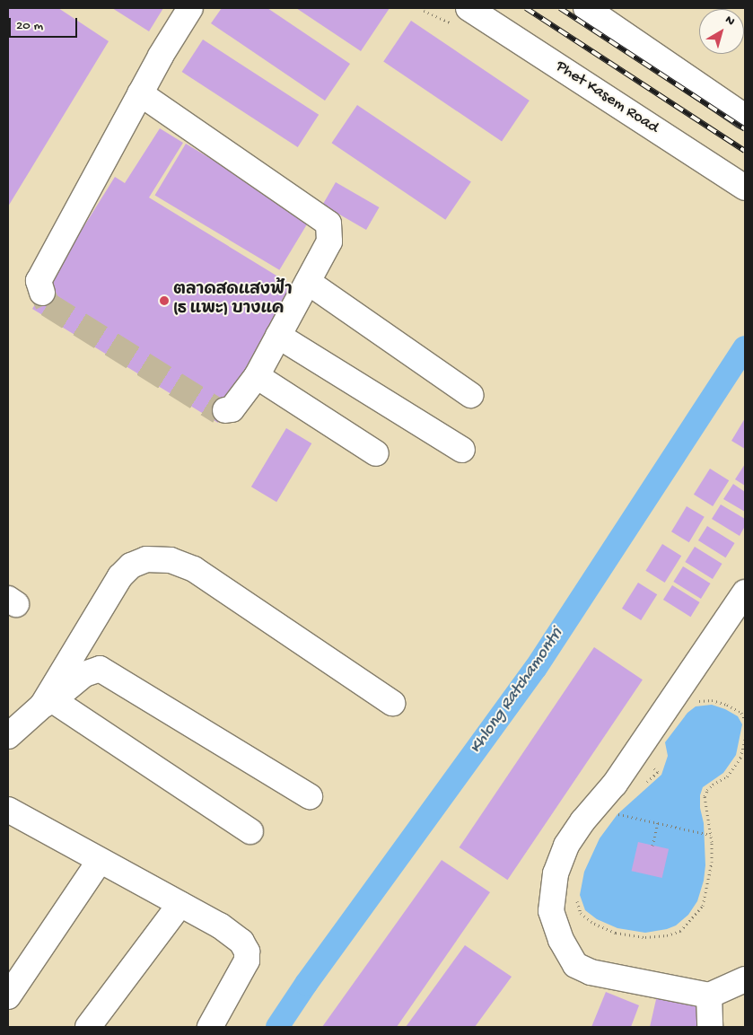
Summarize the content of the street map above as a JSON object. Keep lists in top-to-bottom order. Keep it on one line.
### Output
{"streets":{"street":["Phet Kasem Road"]},"water":["Khlong Ratchamontri"],"places":["ตลาดสดแสงฟ้า (5 แพะ) บางแค"],"scale_bar":"20 m","north":"top right"}
